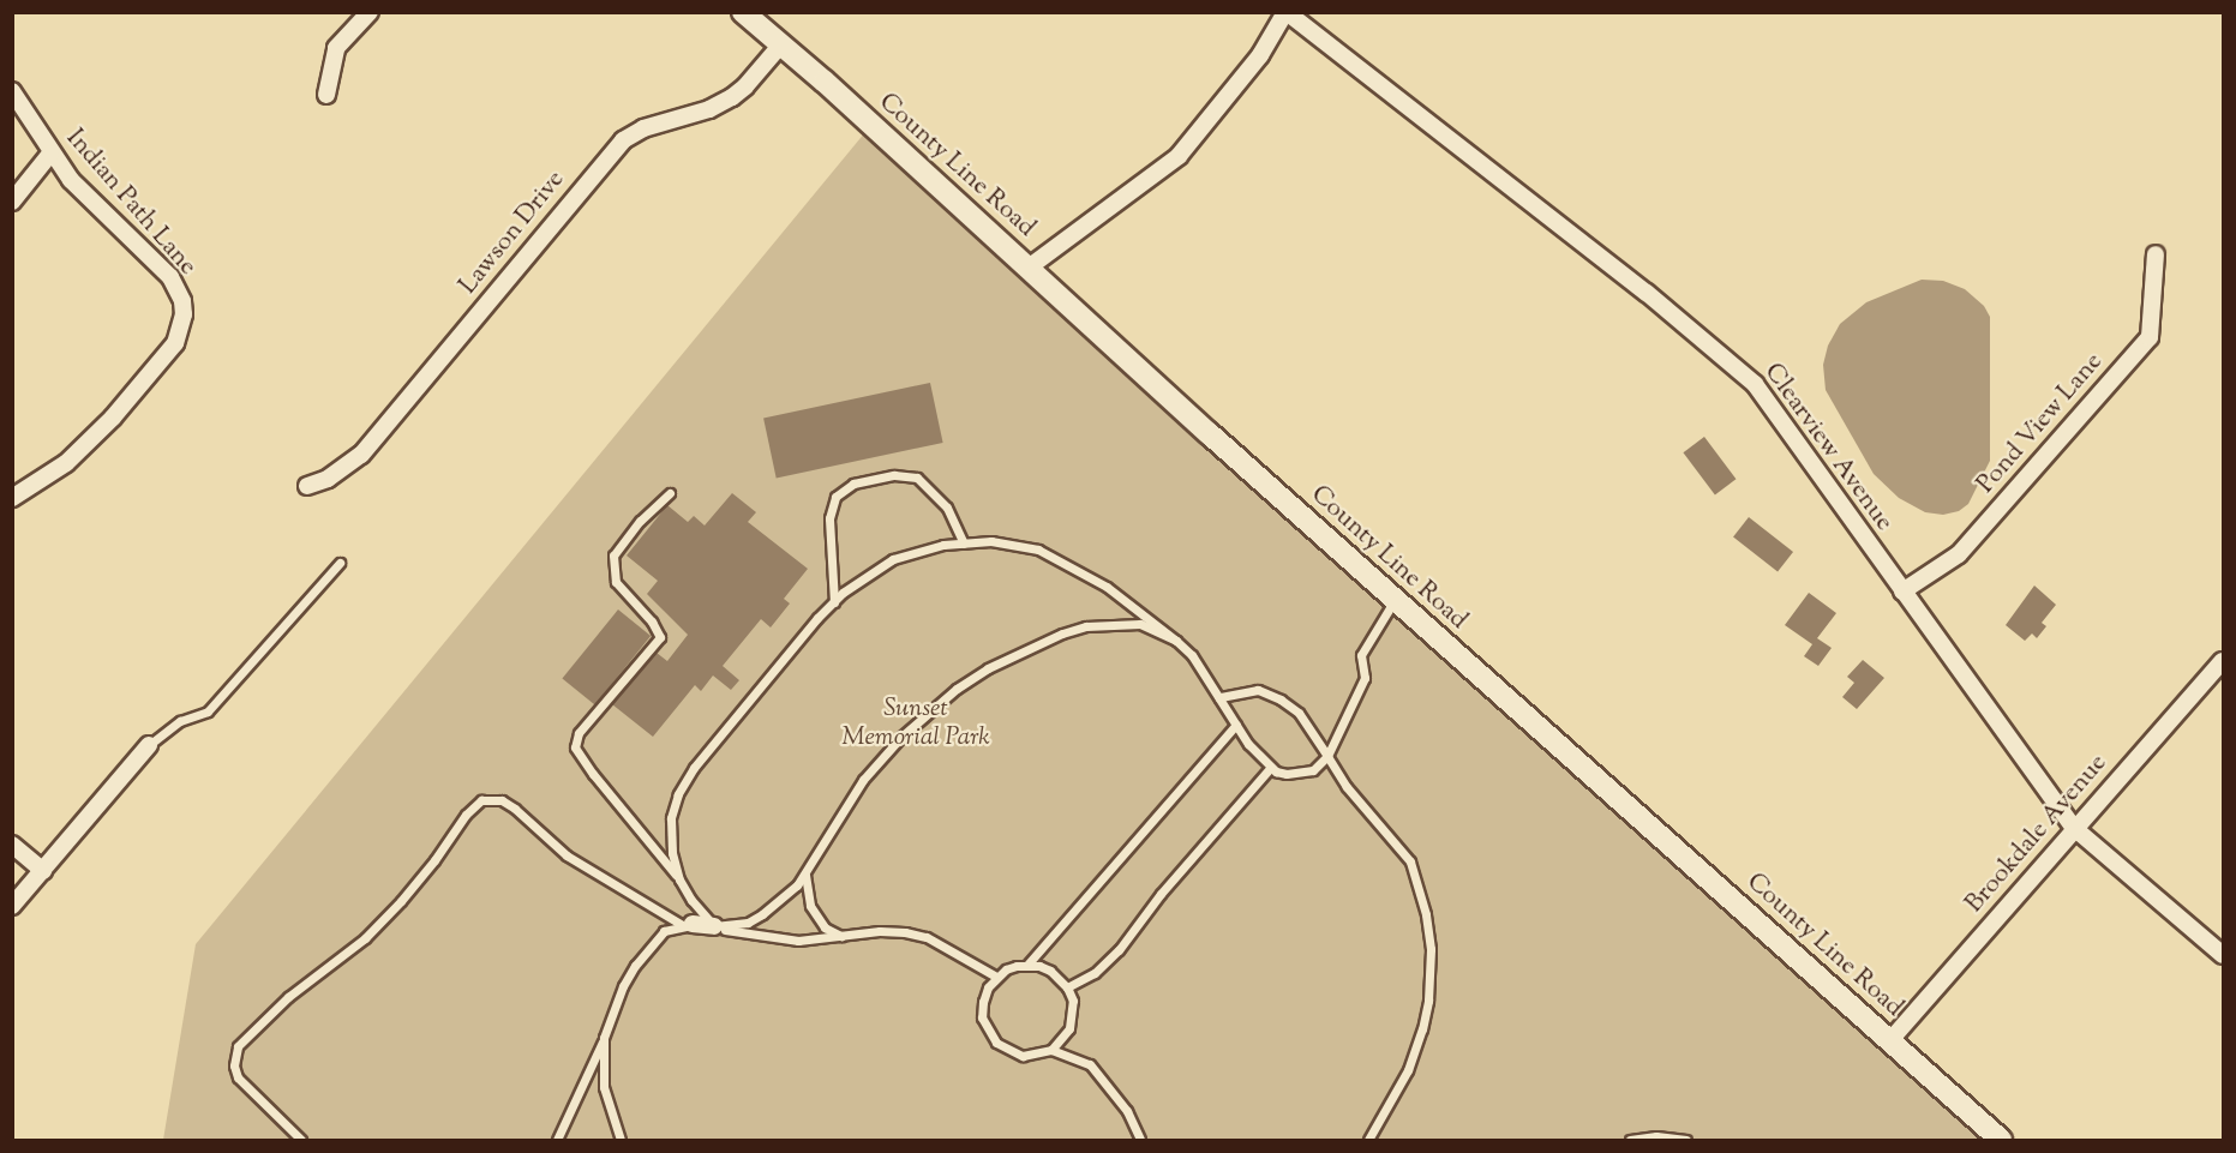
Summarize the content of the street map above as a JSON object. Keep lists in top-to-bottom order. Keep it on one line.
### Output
{"streets":{"main road":["County Line Road"],"street":["Indian Path Lane","Lawson Drive","Pond View Lane","Clearview Avenue","Brookdale Avenue"]},"crossings":[["County Line Road","Lawson Drive"],["County Line Road","Brookdale Avenue"],["Pond View Lane","Clearview Avenue"],["Clearview Avenue","Brookdale Avenue"]],"parks":["Sunset Memorial Park"]}
